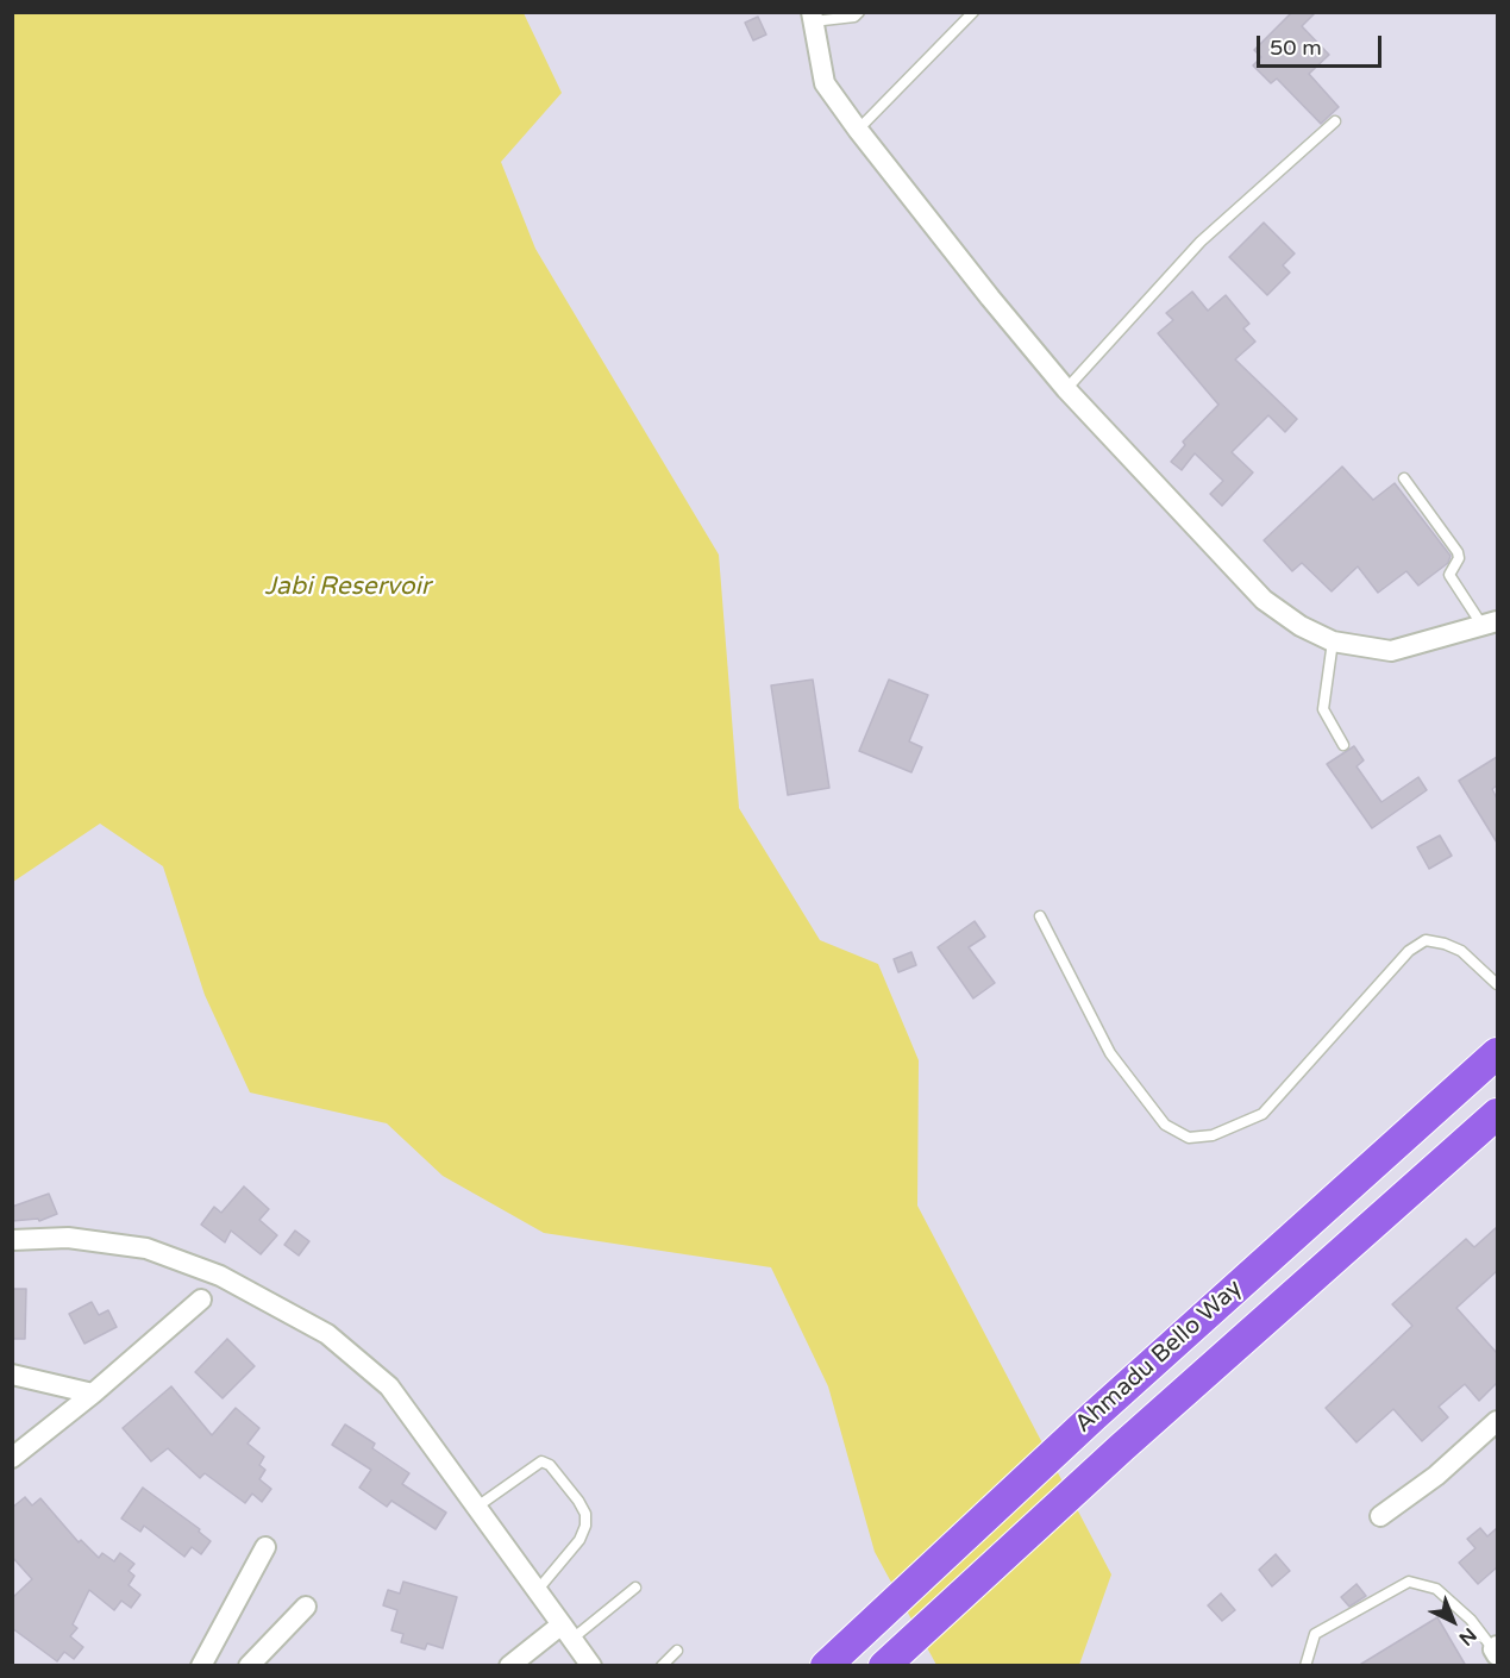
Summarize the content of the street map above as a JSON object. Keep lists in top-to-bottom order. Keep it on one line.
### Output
{"streets":{"main road":["Ahmadu Bello Way"]},"water":["Jabi Reservoir"],"scale_bar":"50 m","north":"bottom right"}
